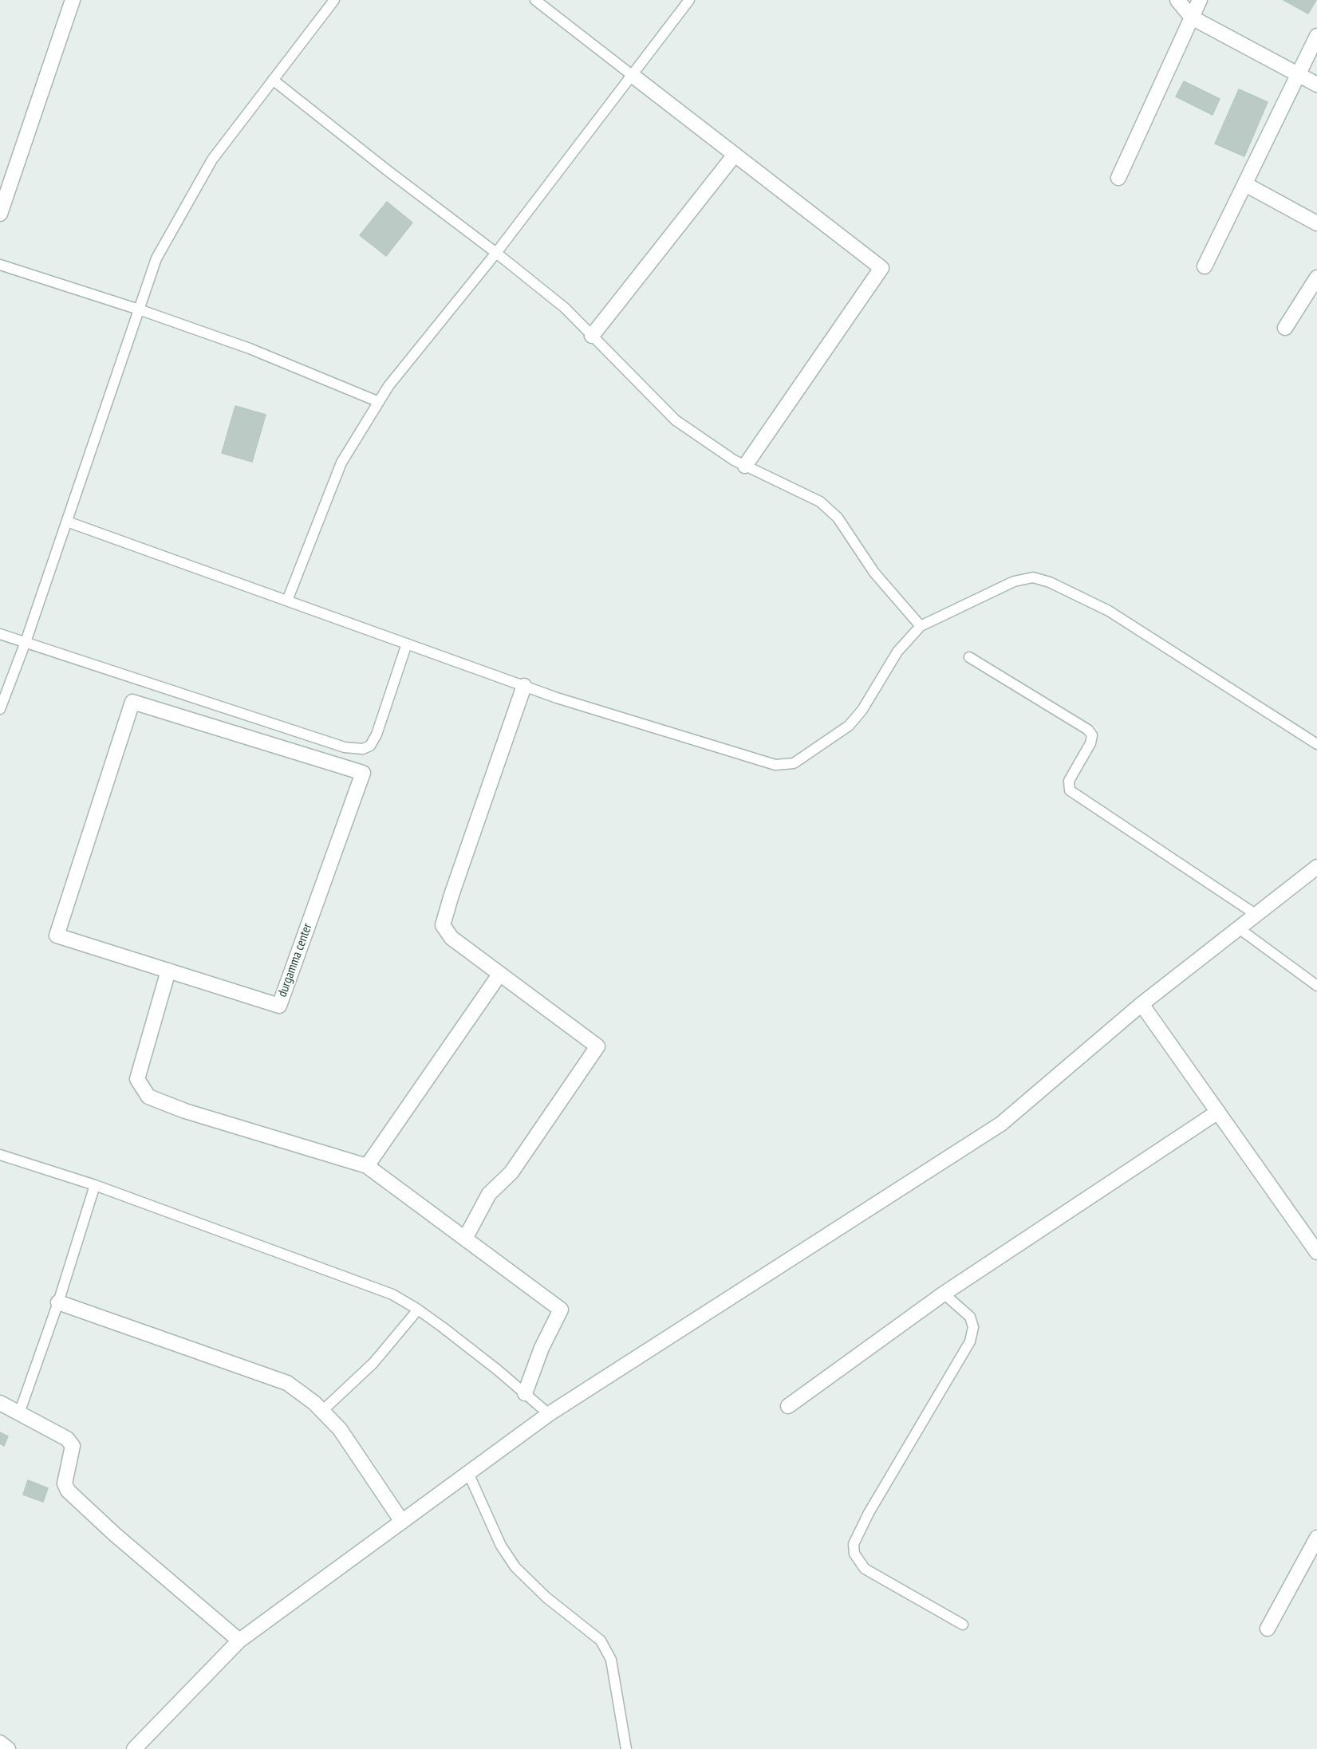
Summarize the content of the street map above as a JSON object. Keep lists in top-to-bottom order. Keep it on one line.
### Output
{"streets":{"street":["durgamma center"]}}
